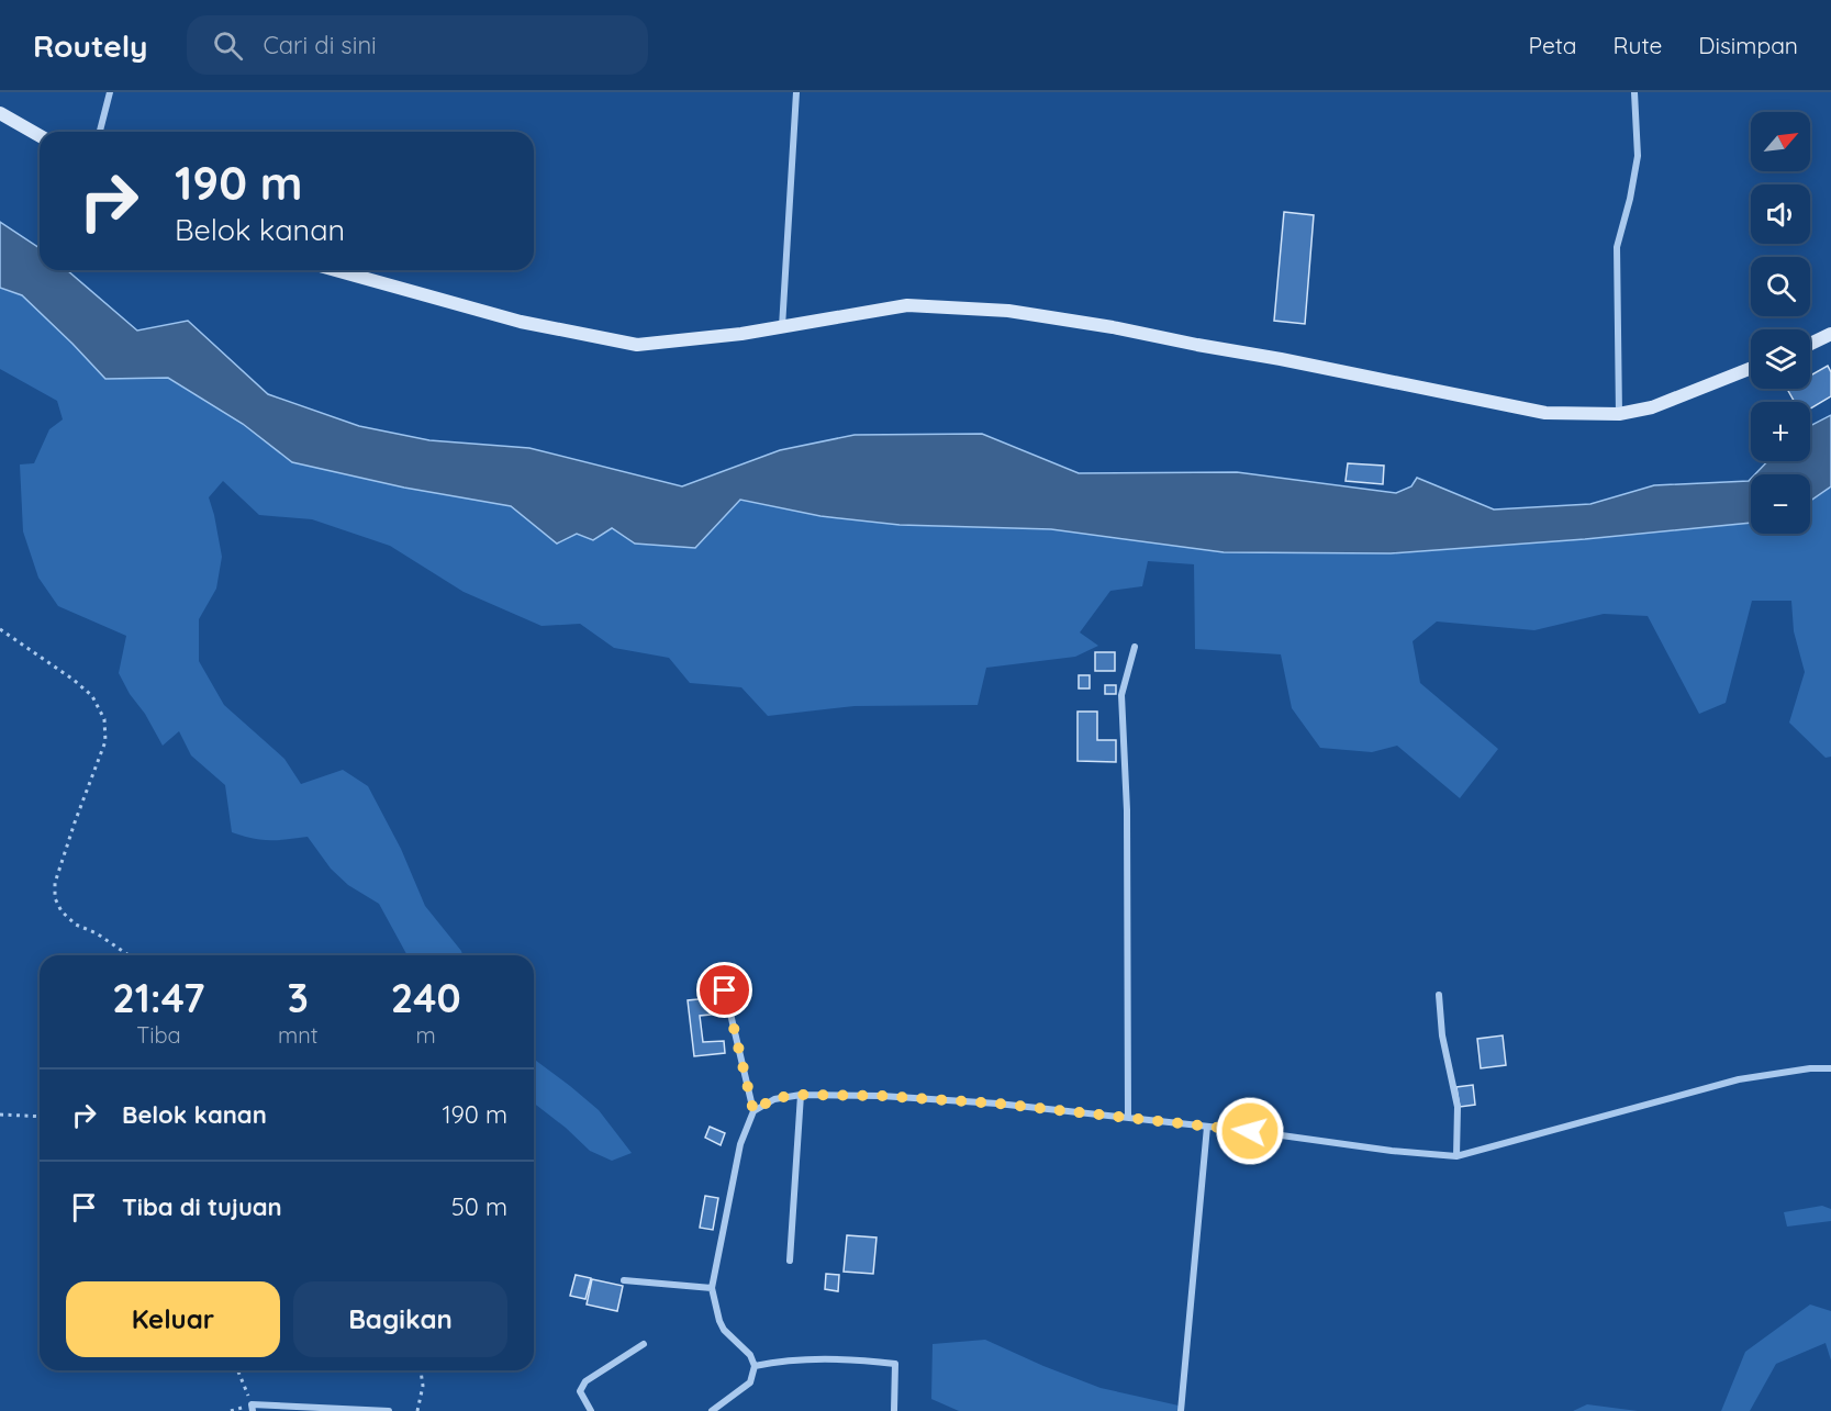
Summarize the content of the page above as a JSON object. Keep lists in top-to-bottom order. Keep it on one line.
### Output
{"north":"top right","page":{"header":"Routely","search":"Cari di sini","nav":["Peta","Rute","Disimpan"],"map_buttons":["+","−"],"turn":["190 m","Belok kanan"],"eta":["21:47","Tiba","3","mnt","240","m"],"list":[{"name":"Belok kanan","value":"190 m"},{"name":"Tiba di tujuan","value":"50 m"}],"buttons":["Keluar","Bagikan"]}}
